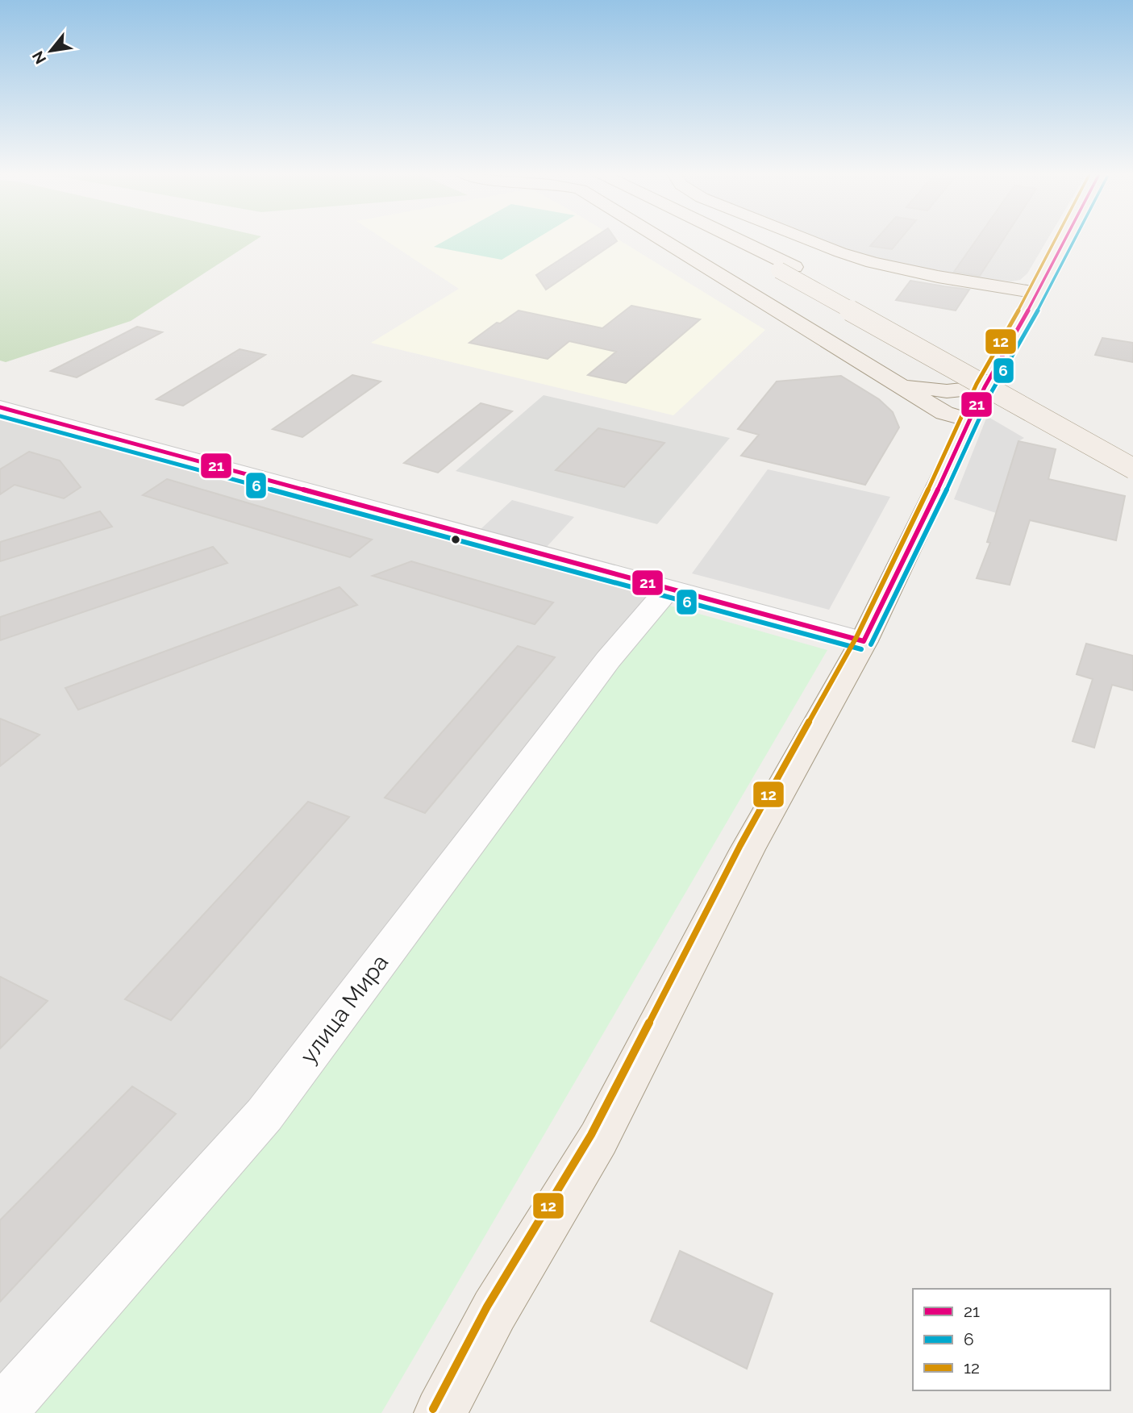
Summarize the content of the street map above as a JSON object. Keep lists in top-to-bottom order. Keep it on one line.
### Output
{"streets":{"street":["улица Мира"]},"lines":["transit line 21","transit line 6","transit line 12"],"legend":["21","6","12"],"north":"bottom left"}
